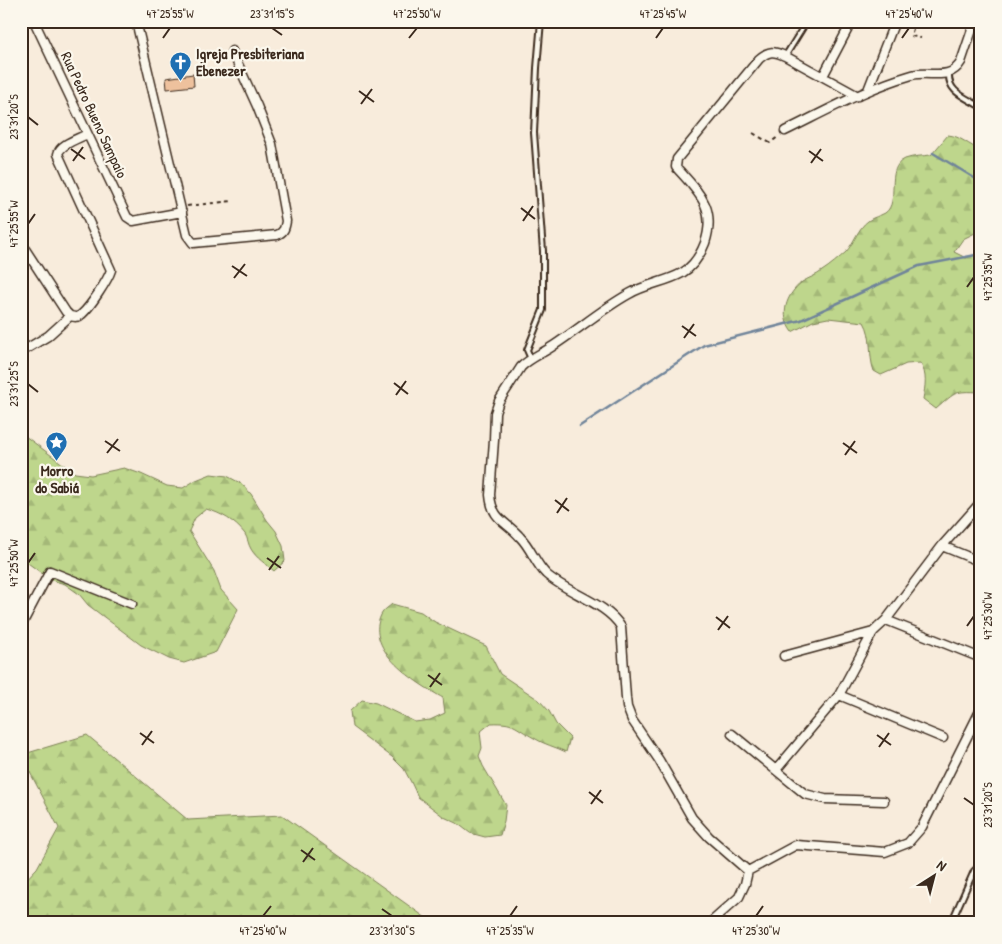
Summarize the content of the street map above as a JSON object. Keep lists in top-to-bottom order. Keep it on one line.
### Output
{"streets":{"street":["Rua Pedro Bueno Sampaio"]},"places":{"church":["Igreja Presbiteriana Ebenezer"],"place":["Morro do Sabiá"]},"north":"top right","coordinates":["47°25'55\"W","23°31'15\"S","47°25'50\"W","47°25'45\"W","47°25'40\"W","23°31'20\"S","47°25'35\"W","23°31'25\"S","47°25'30\"W","23°31'30\"S"]}
